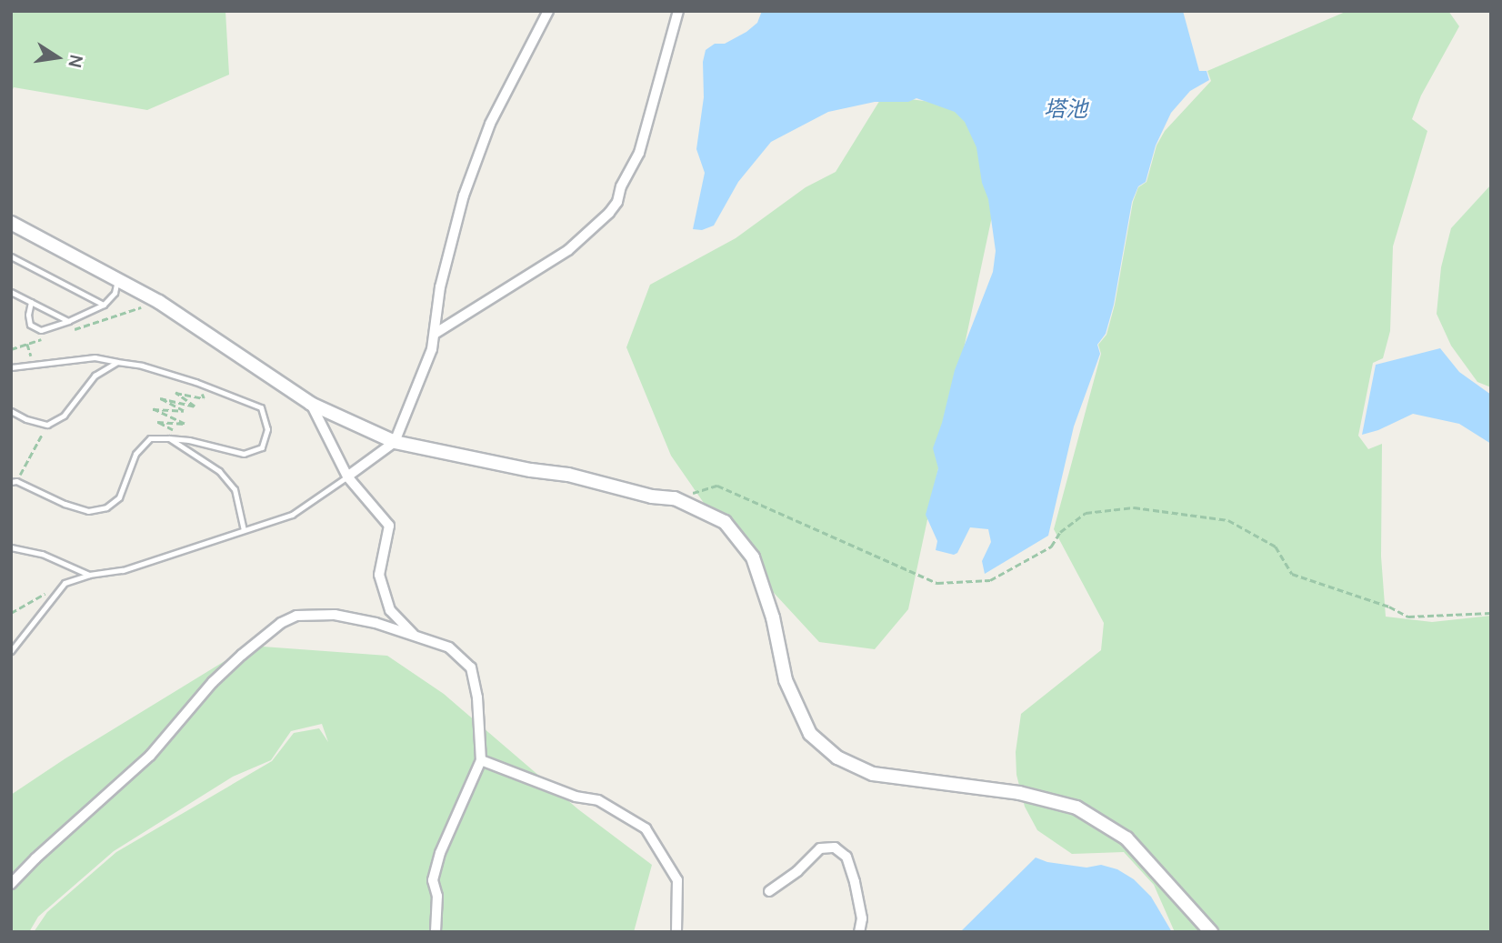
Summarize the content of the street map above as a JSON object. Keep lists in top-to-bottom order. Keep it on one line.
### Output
{"water":["塔池"],"north":"right"}
